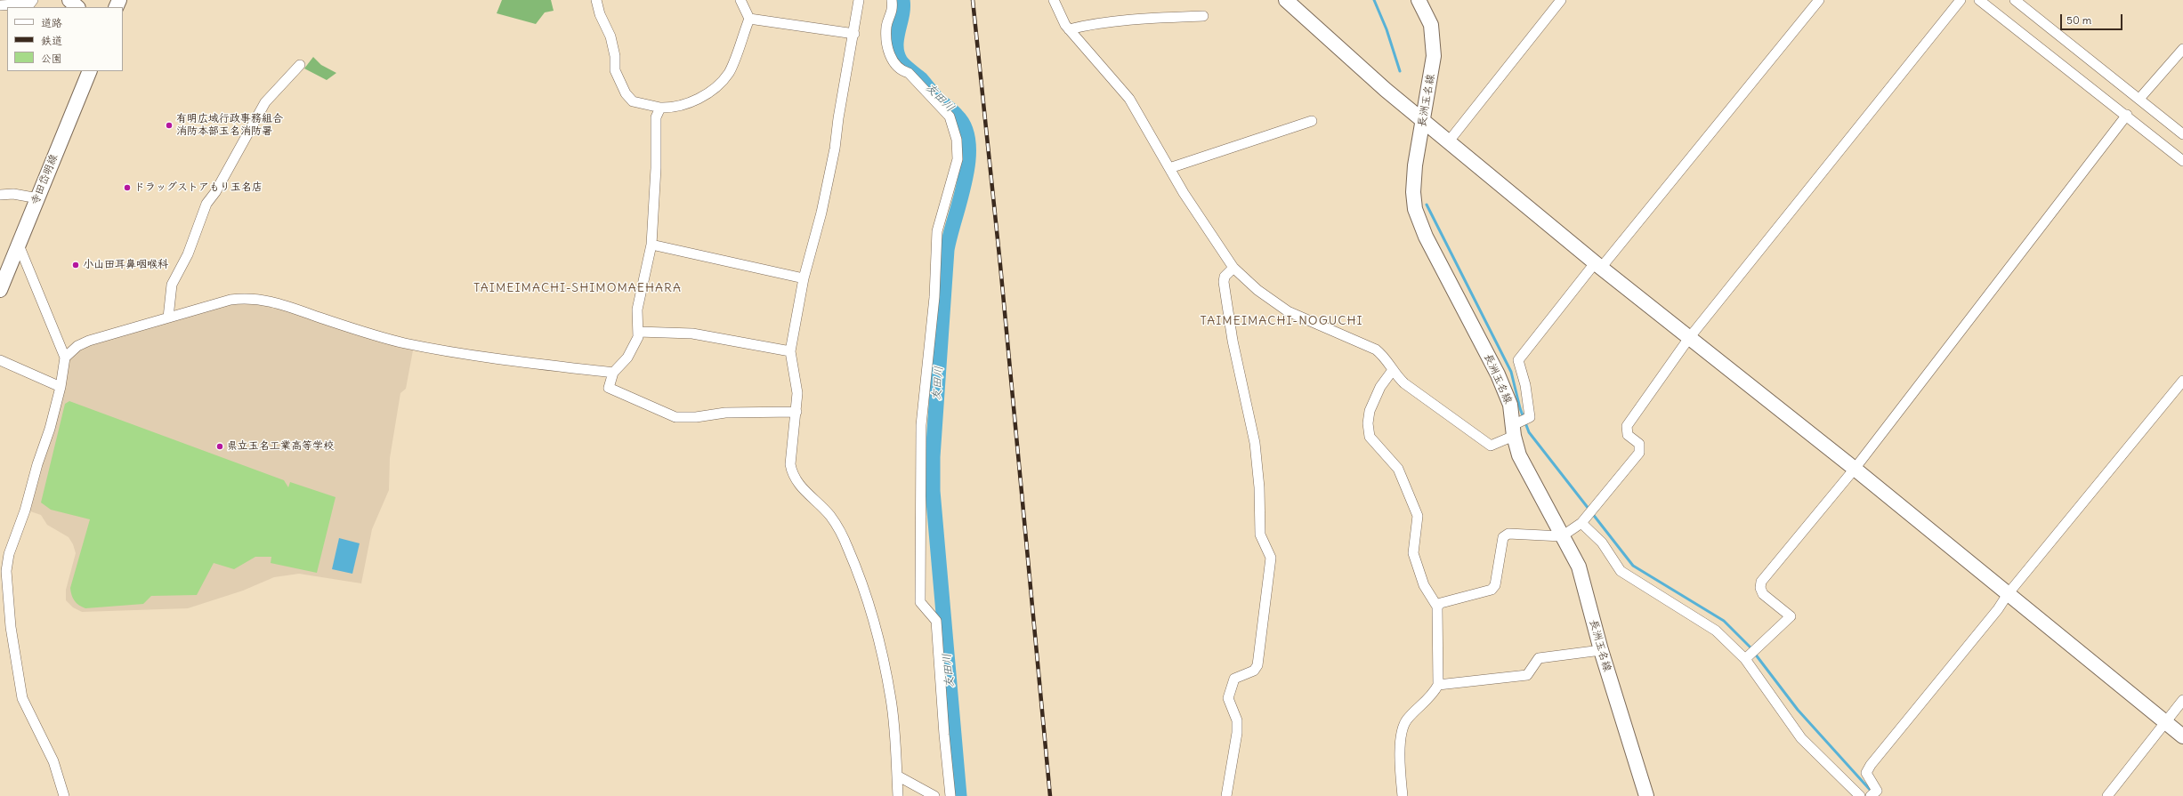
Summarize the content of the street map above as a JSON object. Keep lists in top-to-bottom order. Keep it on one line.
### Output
{"streets":{"street":["長洲玉名線","寺田岱明線"]},"districts":["TAIMEIMACHI-SHIMOMAEHARA","TAIMEIMACHI-NOGUCHI"],"water":["友田川"],"places":["有明広域行政事務組合 消防本部玉名消防署","ドラッグストアもり玉名店","小山田耳鼻咽喉科","県立玉名工業高等学校"],"legend":["道路","鉄道","公園"],"scale_bar":"50 m"}
